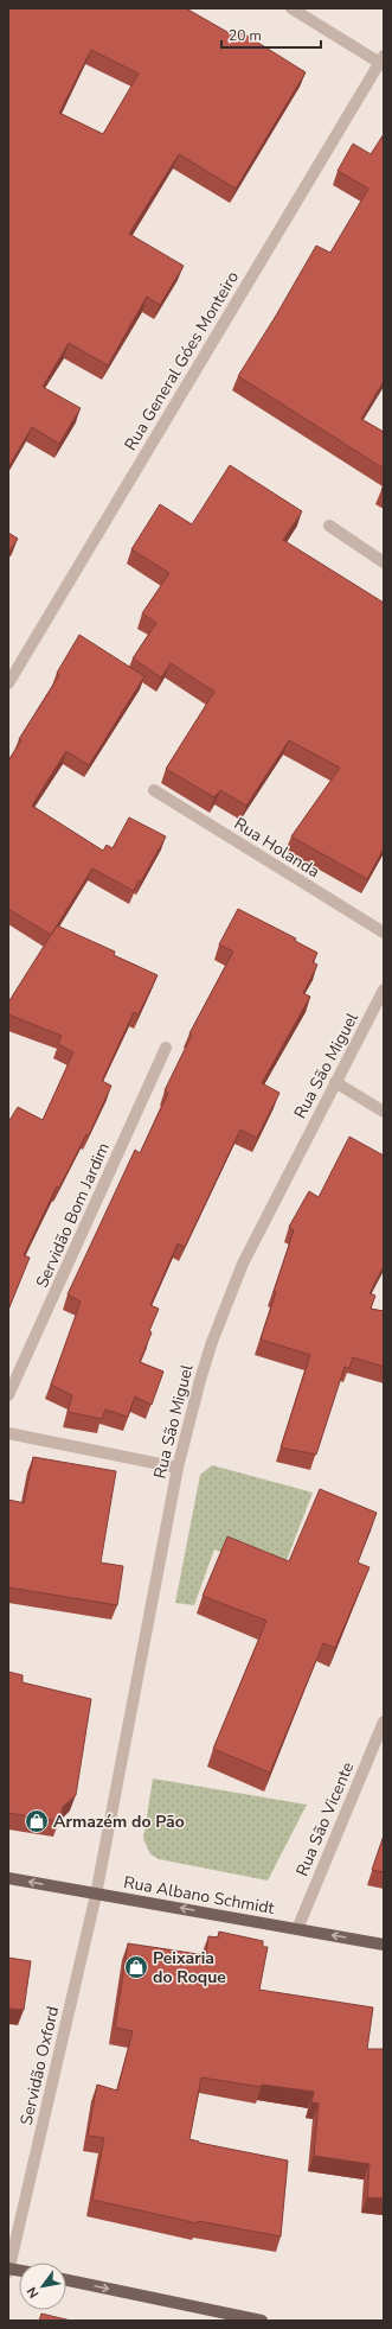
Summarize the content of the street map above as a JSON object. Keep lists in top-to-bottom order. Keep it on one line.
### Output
{"streets":{"main road":["Rua Albano Schmidt"],"street":["Rua General Góes Monteiro","Rua Holanda","Rua São Miguel","Servidão Bom Jardim","Rua São Vicente","Servidão Oxford"]},"crossings":[["Rua São Miguel","Rua Albano Schmidt"],["Rua São Miguel","Servidão Oxford"],["Rua São Vicente","Rua Albano Schmidt"],["Rua Albano Schmidt","Servidão Oxford"]],"one_way":["Rua Albano Schmidt"],"places":{"shop":["Armazém do Pão","Peixaria do Roque"]},"scale_bar":"20 m","north":"bottom left"}
